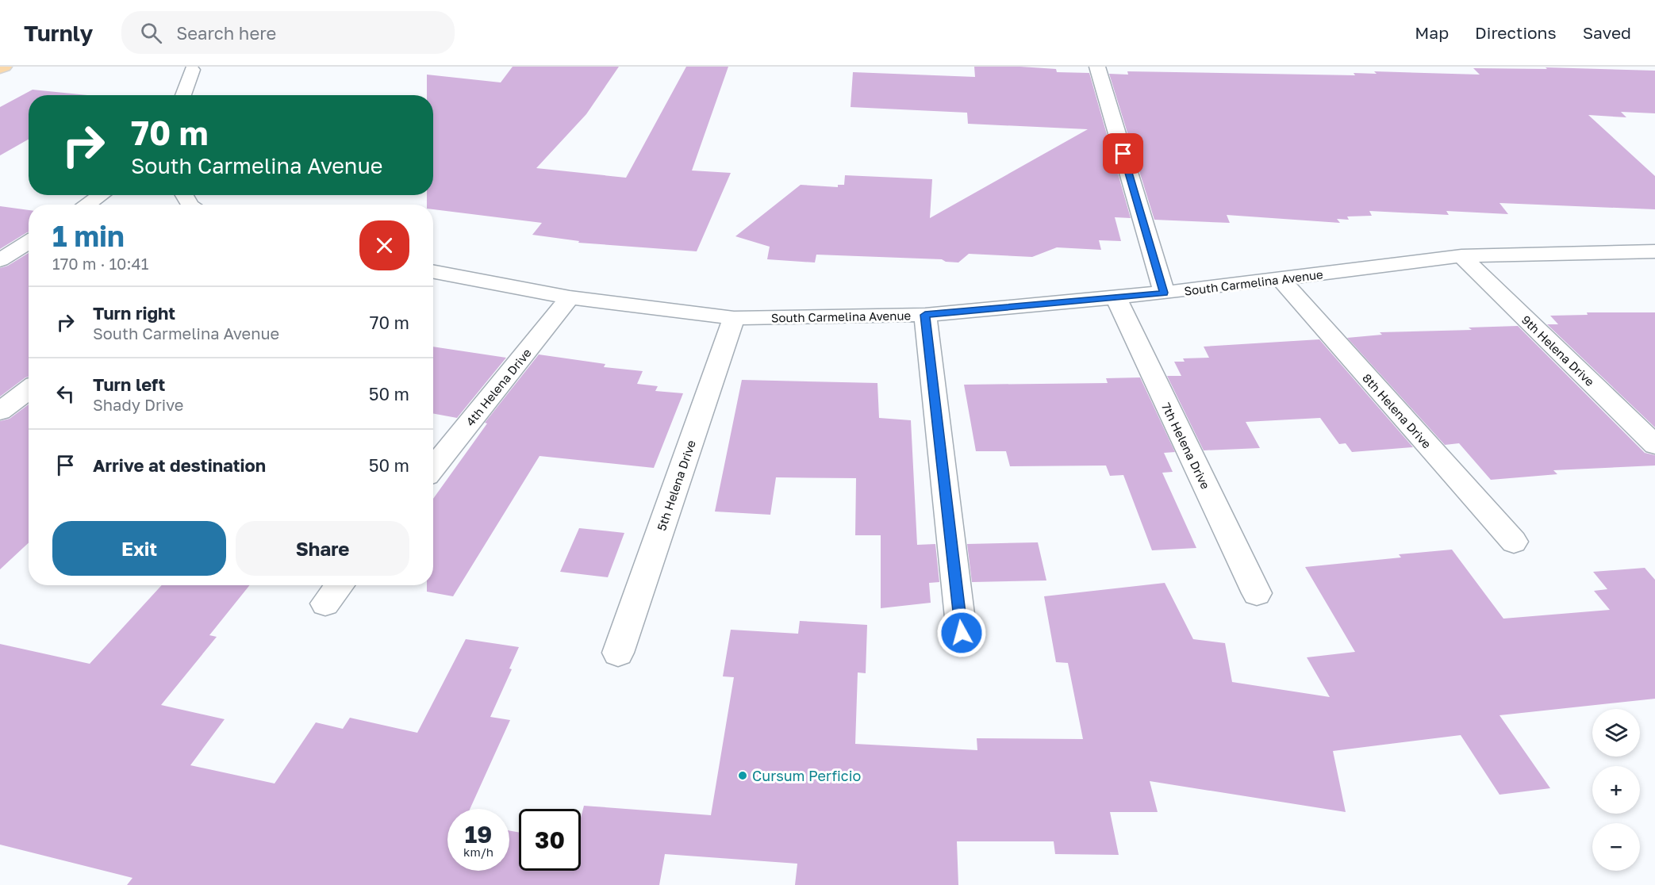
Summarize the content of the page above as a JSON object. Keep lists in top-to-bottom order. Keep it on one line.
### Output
{"streets":{"street":["South Carmelina Avenue","9th Helena Drive","4th Helena Drive","8th Helena Drive","7th Helena Drive","5th Helena Drive"]},"crossings":[["South Carmelina Avenue","9th Helena Drive"],["South Carmelina Avenue","4th Helena Drive"],["South Carmelina Avenue","8th Helena Drive"],["South Carmelina Avenue","7th Helena Drive"],["South Carmelina Avenue","5th Helena Drive"]],"places":["Cursum Perficio"],"page":{"header":"Turnly","search":"Search here","nav":["Map","Directions","Saved"],"turn":["70 m","South Carmelina Avenue"],"heading":["1 min","170 m · 10:41"],"list":[{"name":"Turn right","note":"South Carmelina Avenue","value":"70 m"},{"name":"Turn left","note":"Shady Drive","value":"50 m"},{"name":"Arrive at destination","value":"50 m"}],"buttons":["Exit","Share"],"map_buttons":["+","−"],"speed":"19 km/h","limit":"30"}}
